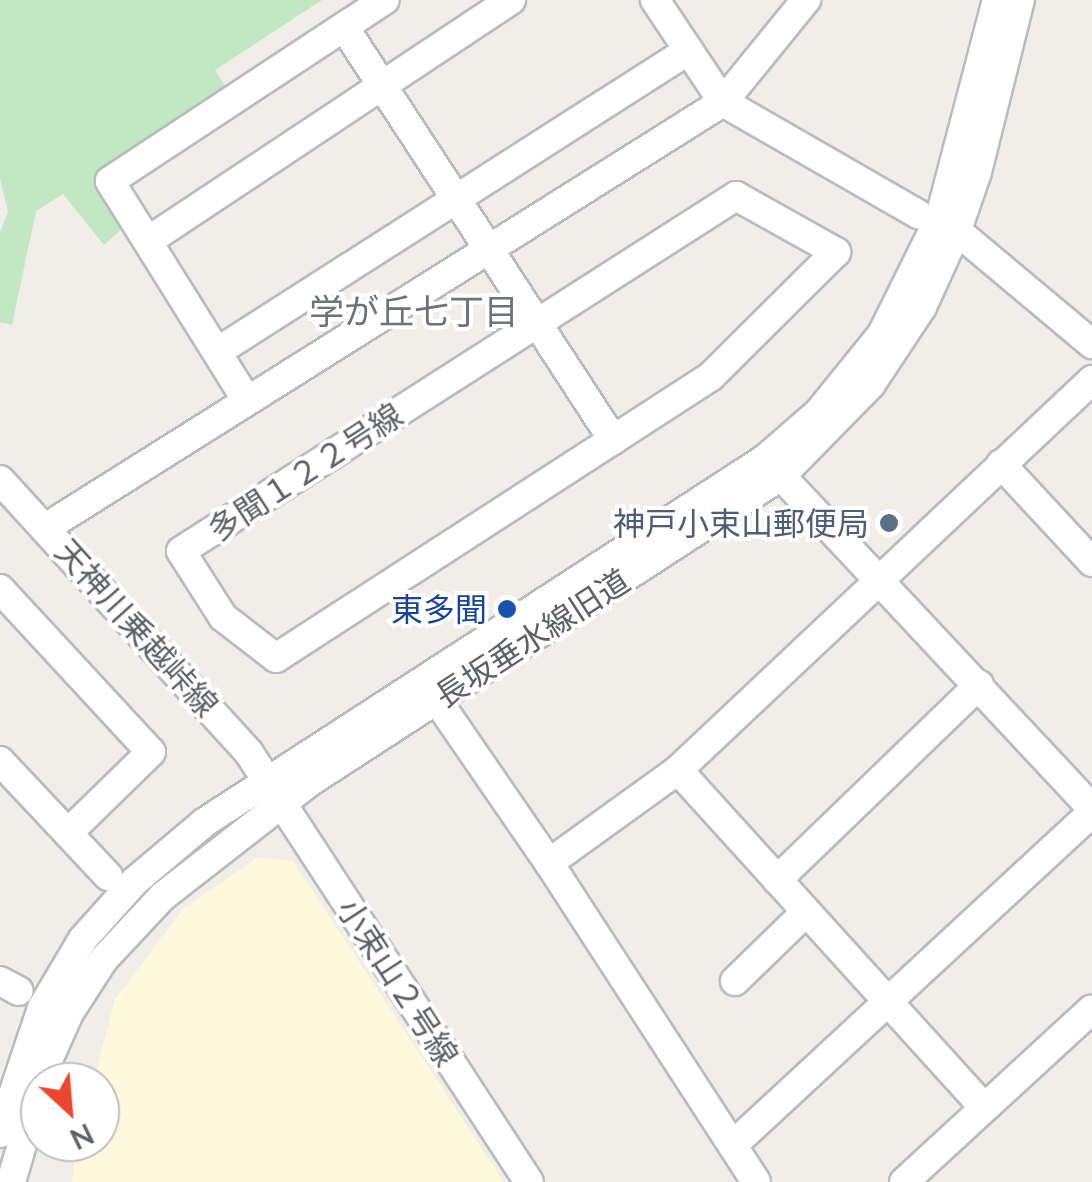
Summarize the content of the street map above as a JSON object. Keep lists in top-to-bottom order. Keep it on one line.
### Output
{"streets":{"street":["多聞１２２号線","天神川乗越峠線","長坂垂水線旧道","小束山２号線"]},"crossings":[["天神川乗越峠線","長坂垂水線旧道"],["天神川乗越峠線","小束山２号線"],["長坂垂水線旧道","小束山２号線"]],"districts":["学が丘七丁目"],"places":["神戸小束山郵便局","東多聞"],"north":"bottom right"}
